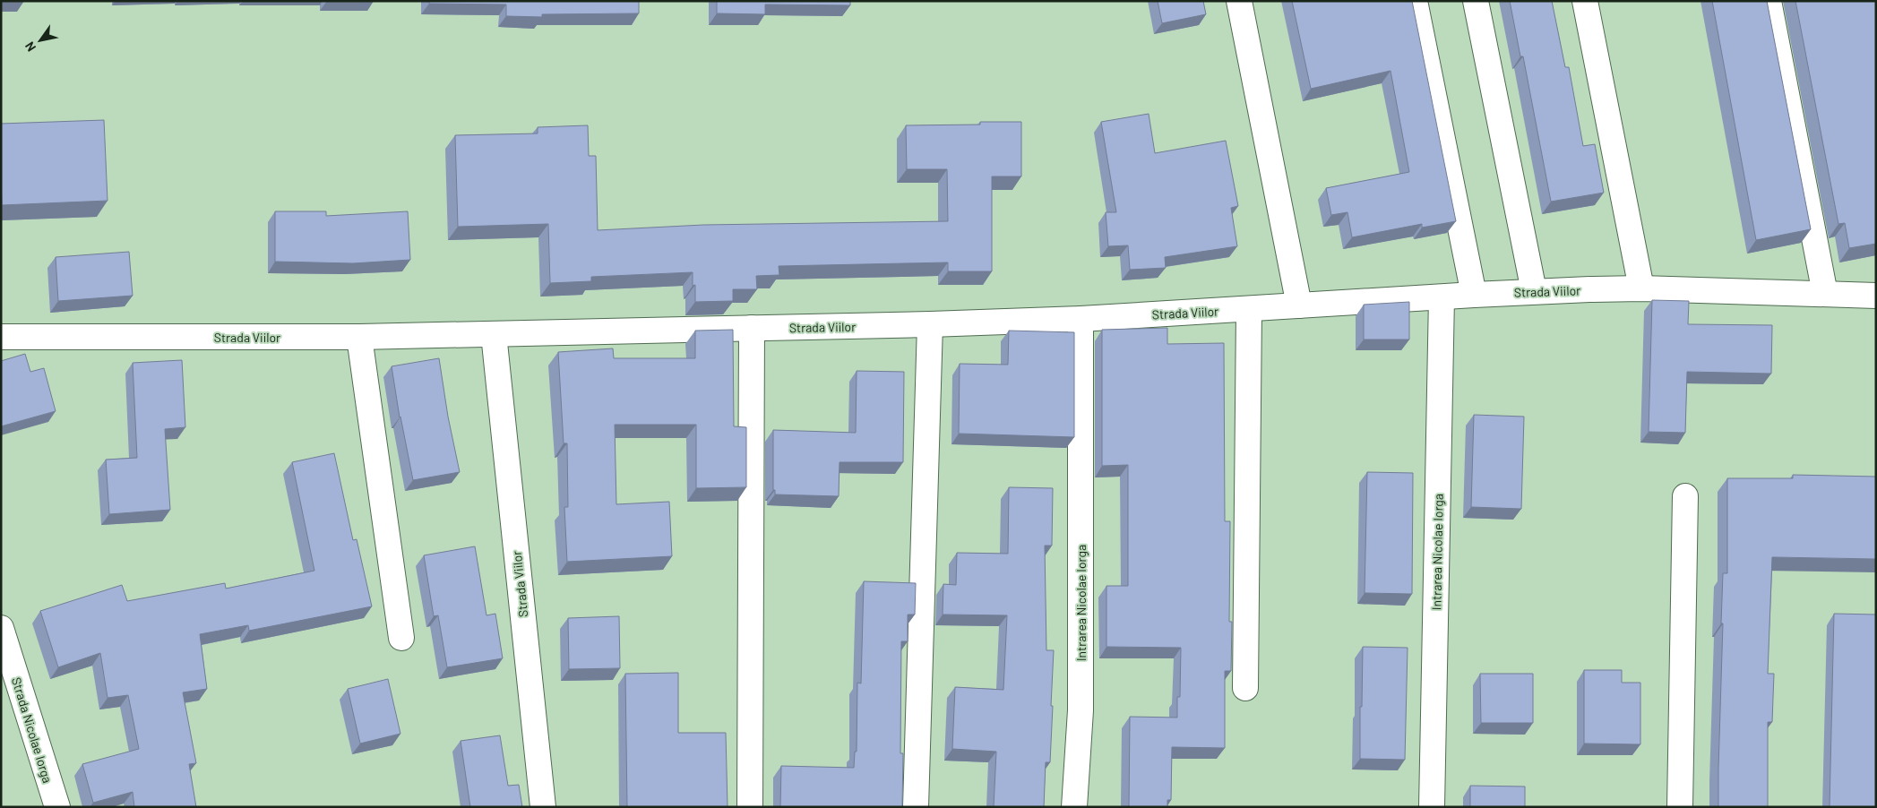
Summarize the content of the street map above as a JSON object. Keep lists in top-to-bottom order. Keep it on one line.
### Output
{"streets":{"street":["Strada Viilor","Intrarea Nicolae Iorga","Strada Nicolae Iorga"]},"crossings":[["Strada Viilor","Intrarea Nicolae Iorga"]],"north":"bottom left"}
